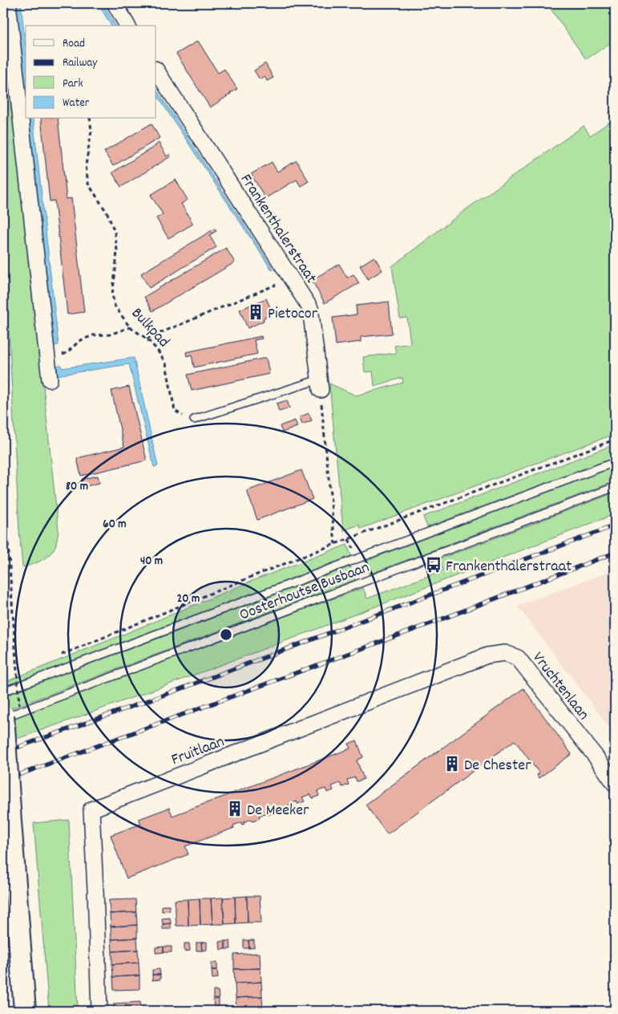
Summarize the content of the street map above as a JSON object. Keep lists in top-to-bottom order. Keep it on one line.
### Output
{"streets":{"street":["Frankenthalerstraat","Vruchtenlaan","Fruitlaan"],"lane":["Oosterhoutse Busbaan"],"path":["Bulkpad"]},"crossings":[["Vruchtenlaan","Fruitlaan"]],"places":{"building":["Pietocor","De Chester","De Meeker"],"bus stop":["Frankenthalerstraat"]},"legend":["Road","Railway","Park","Water"],"rings":["80 m","60 m","40 m","20 m"]}
